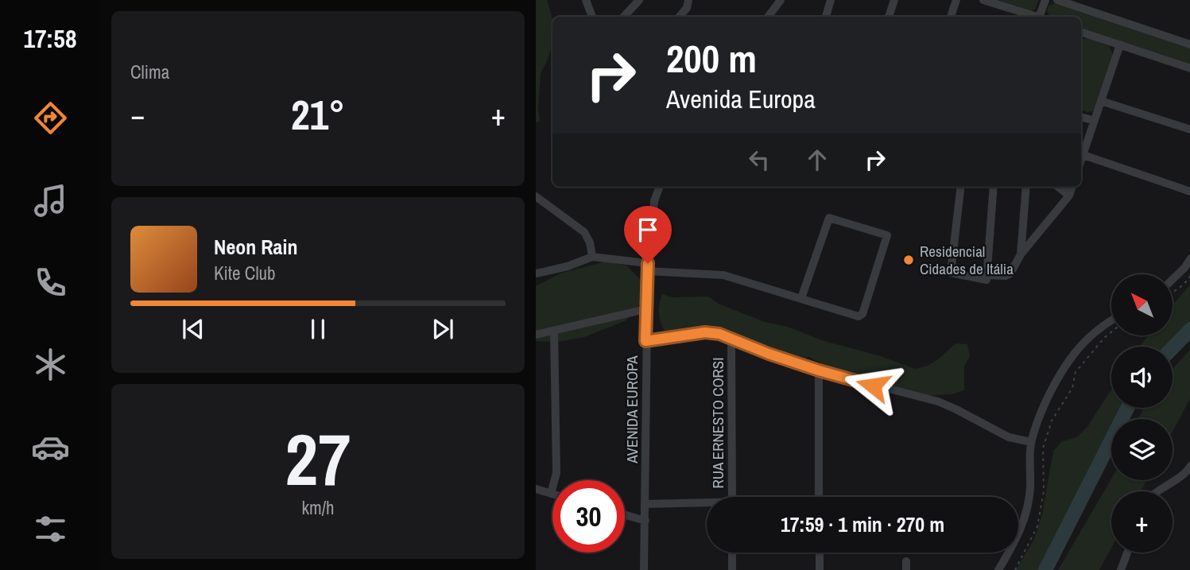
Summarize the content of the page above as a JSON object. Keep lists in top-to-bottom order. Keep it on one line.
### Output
{"streets":{"street":["AVENIDA EUROPA","RUA ERNESTO CORSI"]},"places":["Residencial Cidades de Itália"],"north":"top left","page":{"tabs":"17:58","tile":["Clima",["27","km/h"]],"turn":["200 m","Avenida Europa"],"heat":["−","21°","+"],"song":["Neon Rain","Kite Club"],"map_buttons":"+","limit":"30","trip":"17:59 · 1 min · 270 m"}}
